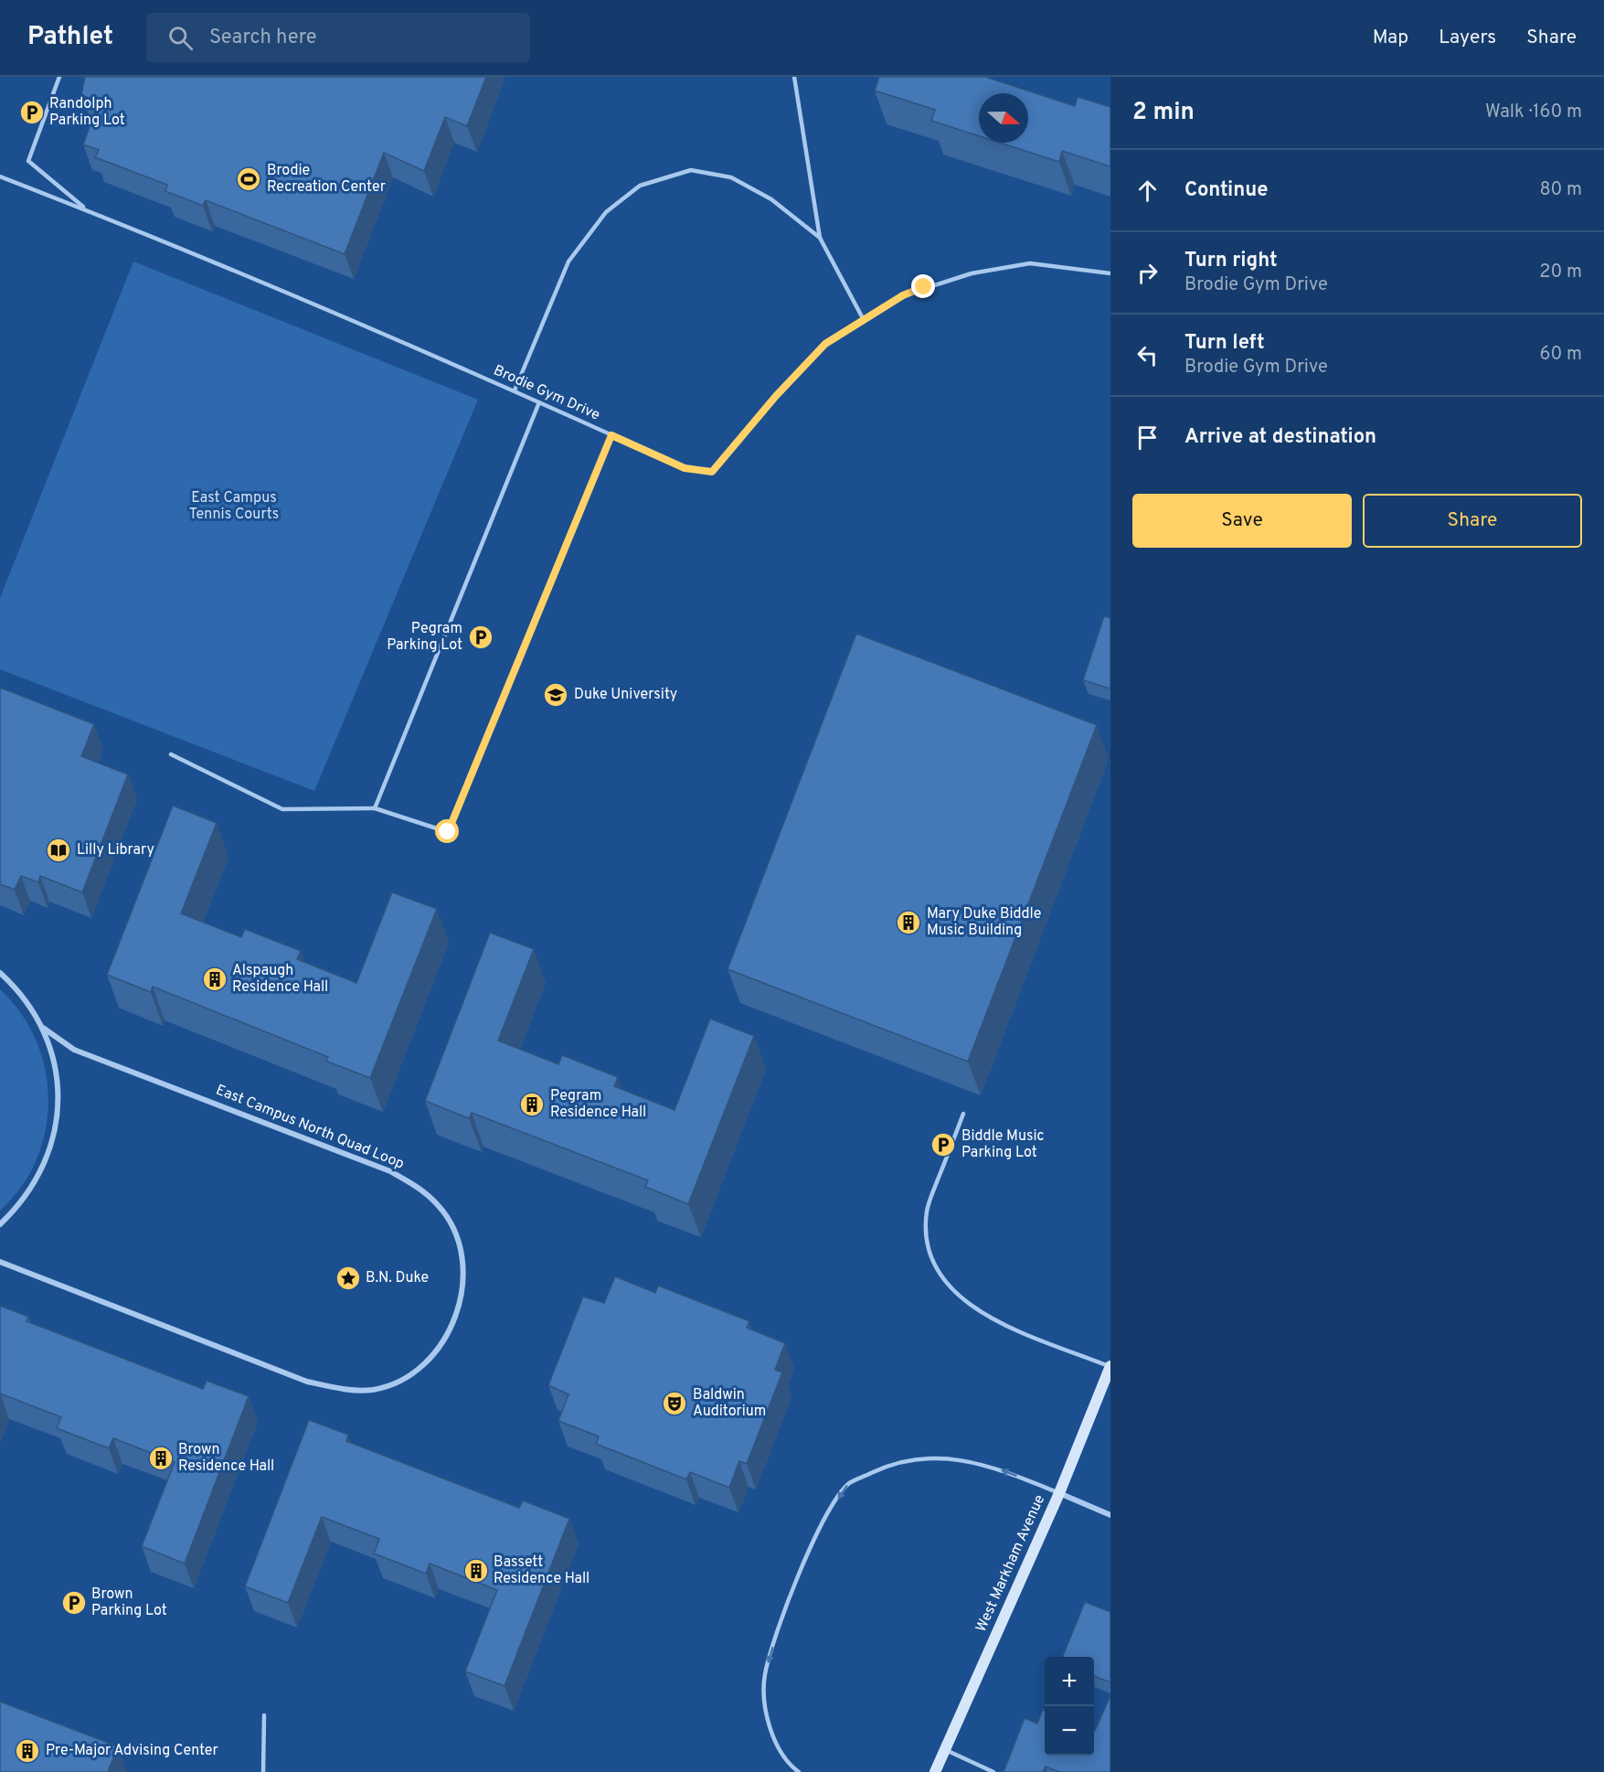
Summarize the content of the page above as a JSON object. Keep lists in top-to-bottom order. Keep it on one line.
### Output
{"streets":{"street":["East Campus North Quad Loop","West Markham Avenue"],"lane":["Brodie Gym Drive"]},"parks":["East Campus Tennis Courts"],"places":{"parking":["Randolph Parking Lot","Pegram Parking Lot","Biddle Music Parking Lot","Brown Parking Lot"],"sports":["Brodie Recreation Center"],"school or university":["Duke University"],"library":["Lilly Library"],"building":["Mary Duke Biddle Music Building","Alspaugh Residence Hall","Pegram Residence Hall","Brown Residence Hall","Bassett Residence Hall","Pre-Major Advising Center"],"place":["B.N. Duke"],"theatre":["Baldwin Auditorium"]},"north":"right","page":{"header":"Pathlet","search":"Search here","nav":["Map","Layers","Share"],"heading":["2 min","Walk · 160 m"],"list":[["Continue","80 m"],["Turn right","Brodie Gym Drive","20 m"],["Turn left","Brodie Gym Drive","60 m"],"Arrive at destination"],"buttons":["Save","Share"],"map_buttons":["+","−"]}}
